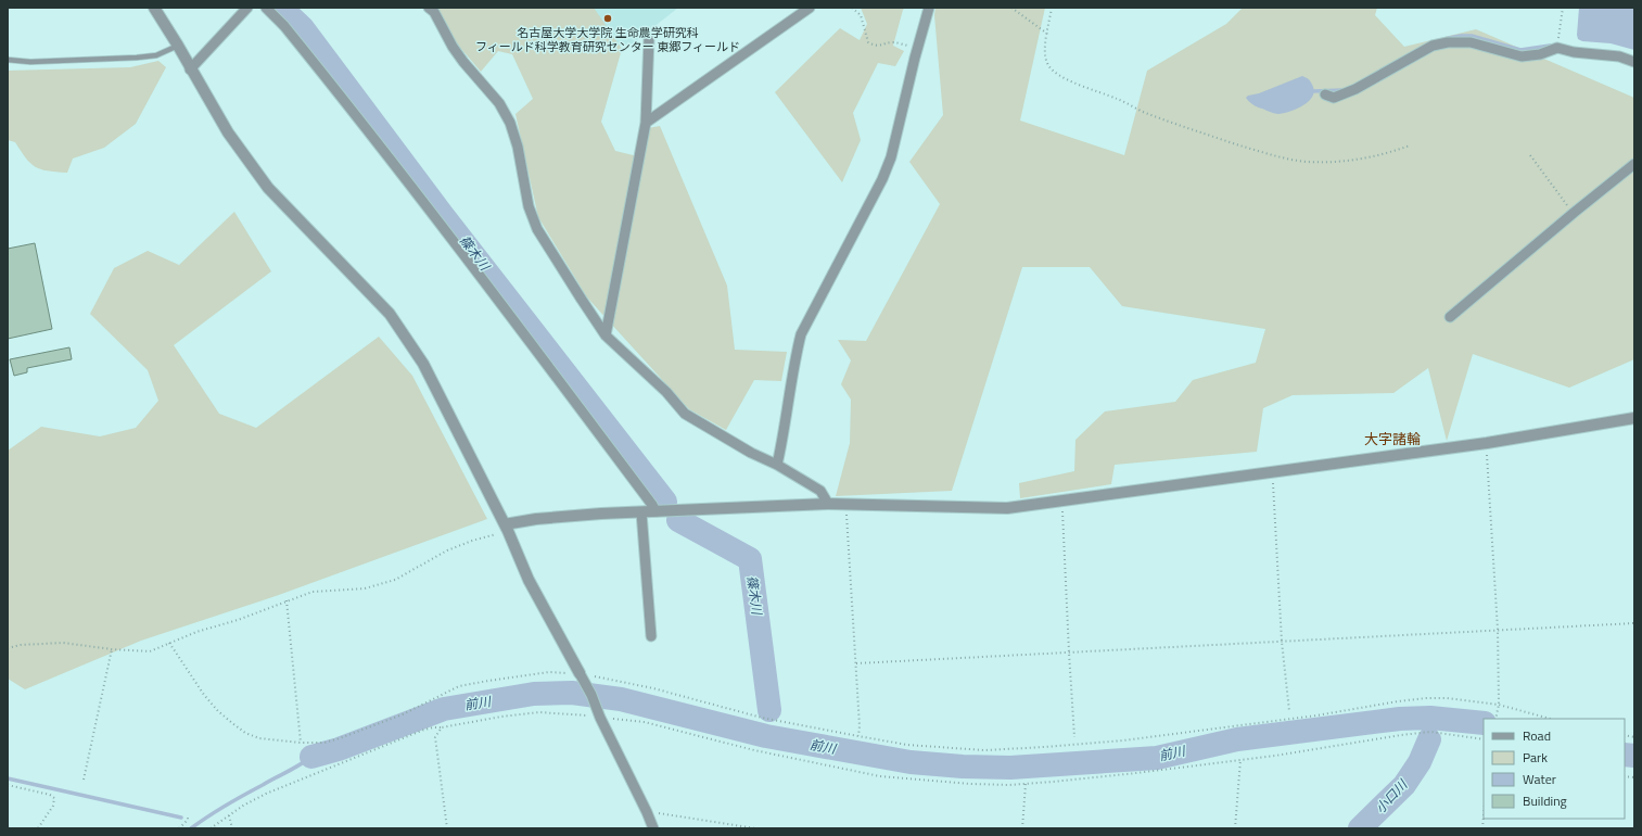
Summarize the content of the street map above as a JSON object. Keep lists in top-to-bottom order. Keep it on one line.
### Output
{"districts":["大字諸輪"],"water":["篠木川","前川","小口川"],"places":["名古屋大学大学院 生命農学研究科 フィールド科学教育研究センター 東郷フィールド"],"legend":["Road","Park","Water","Building"]}
